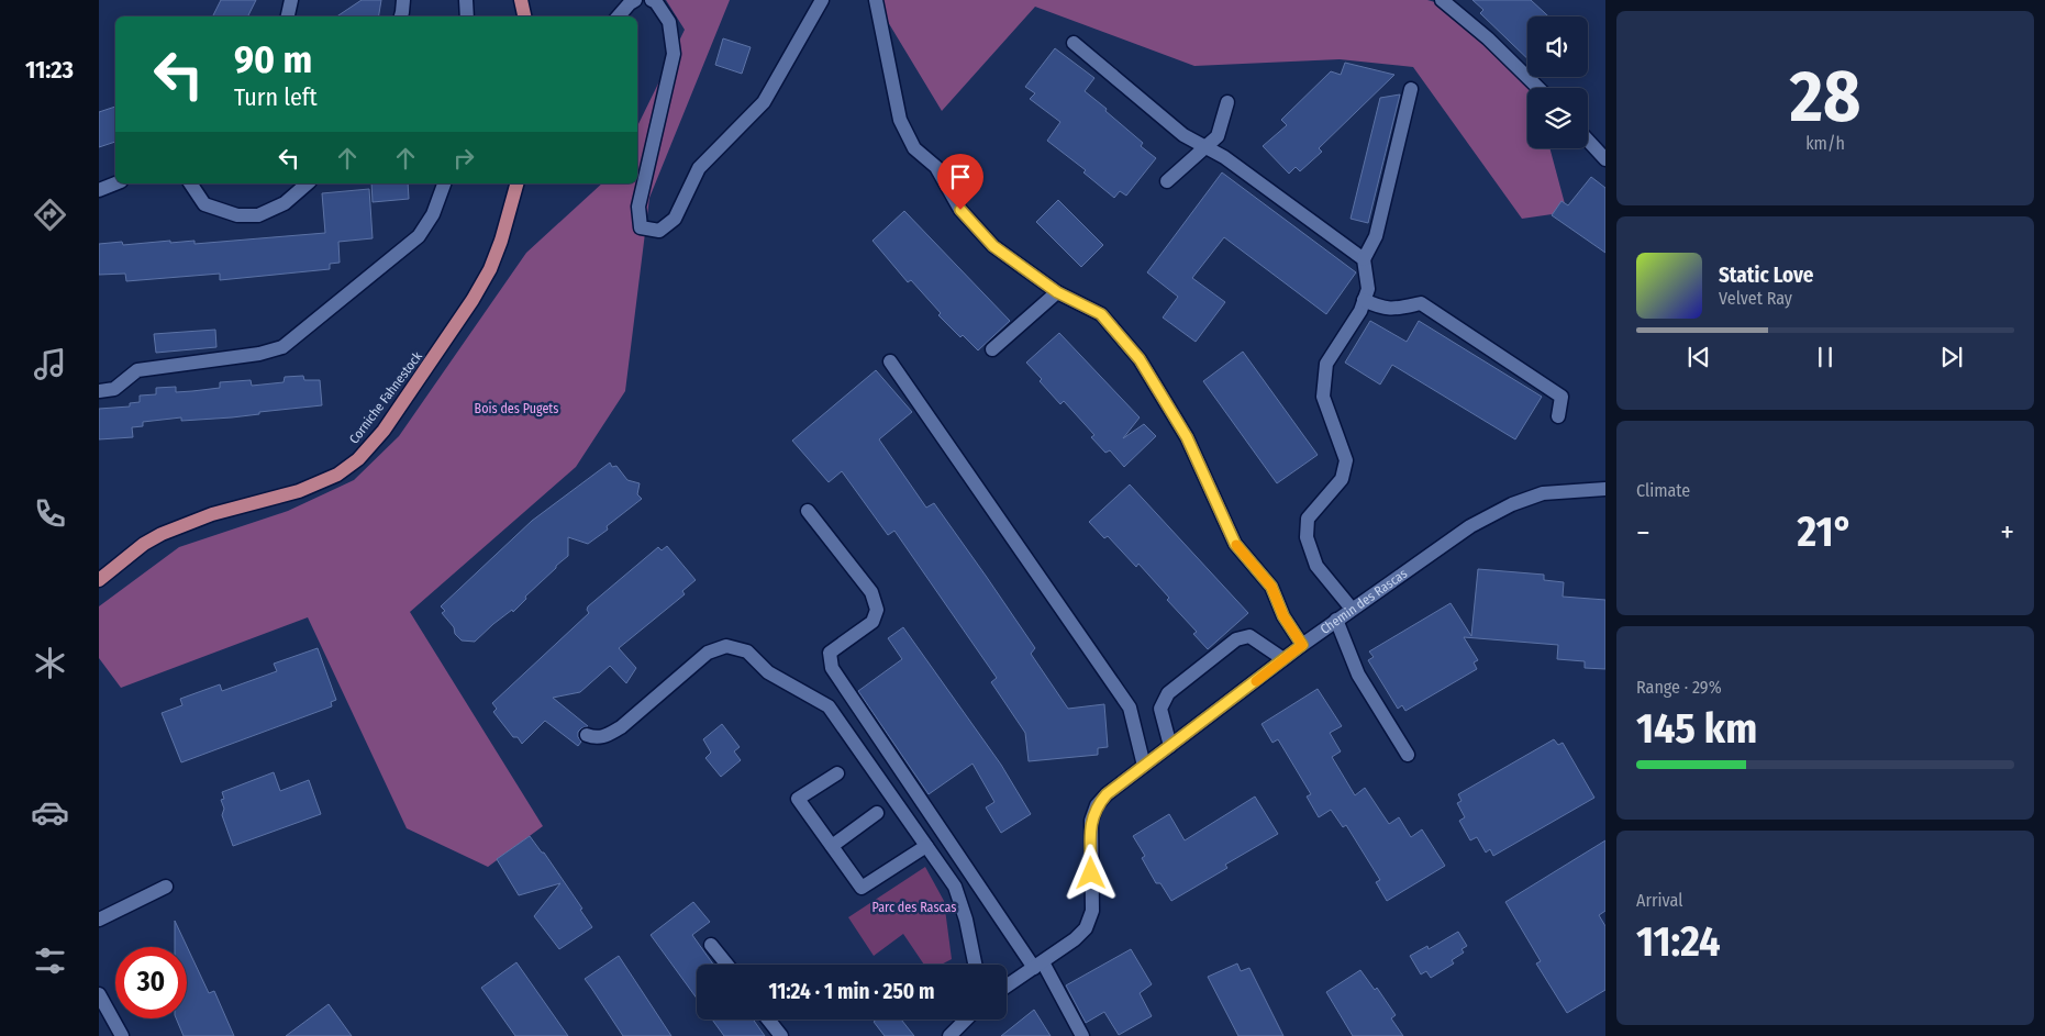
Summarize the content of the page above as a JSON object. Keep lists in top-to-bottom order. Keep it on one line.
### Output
{"streets":{"main road":["Corniche Fahnestock"],"street":["Chemin des Rascas"]},"parks":["Bois des Pugets","Parc des Rascas"],"page":{"tabs":"11:23","tile":[["28","km/h"],"Climate",["Range · 29%","145 km"],["Arrival","11:24"]],"turn":["90 m","Turn left"],"song":["Static Love","Velvet Ray"],"heat":["−","21°","+"],"limit":"30","trip":"11:24 · 1 min · 250 m"}}
